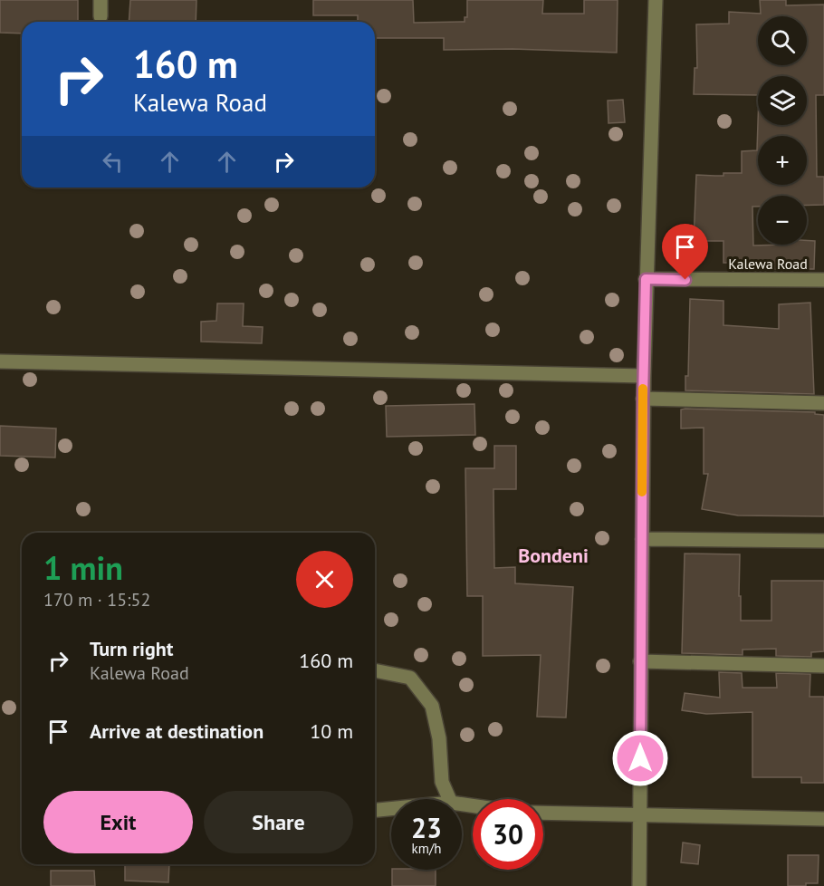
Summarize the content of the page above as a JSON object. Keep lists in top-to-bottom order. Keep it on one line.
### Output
{"streets":{"street":["Kalewa Road"]},"districts":["Bondeni"],"page":{"map_buttons":["+","−"],"turn":["160 m","Kalewa Road"],"heading":["1 min","170 m · 15:52"],"list":[{"name":"Turn right","note":"Kalewa Road","value":"160 m"},{"name":"Arrive at destination","value":"10 m"}],"buttons":["Exit","Share"],"speed":"23 km/h","limit":"30"}}
